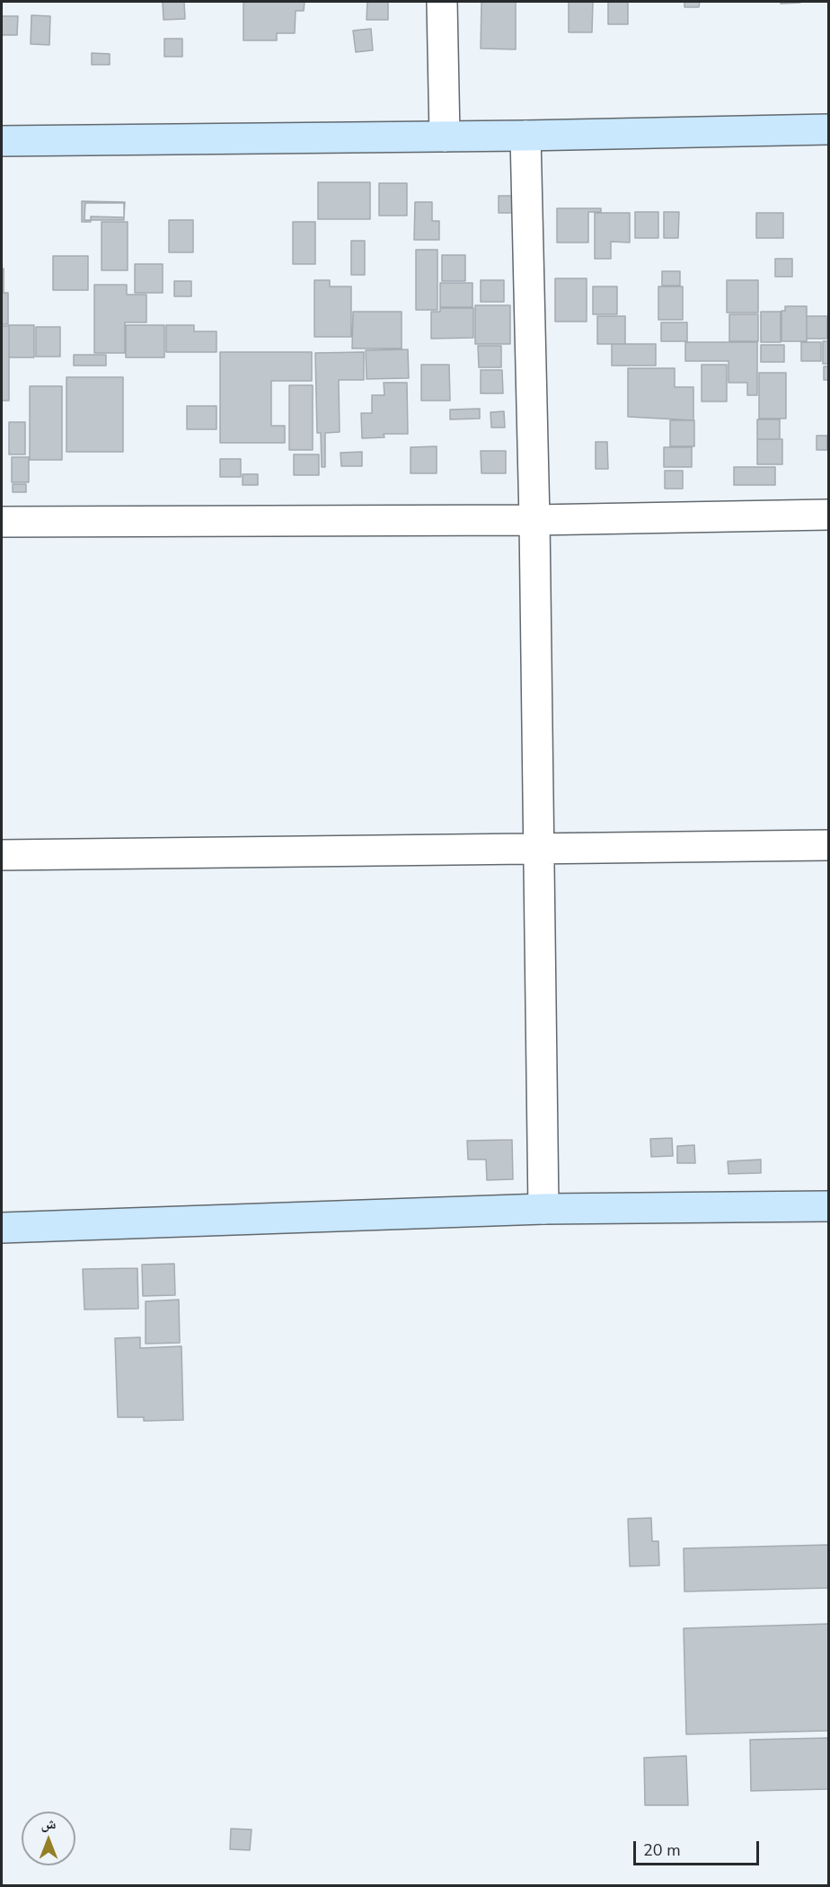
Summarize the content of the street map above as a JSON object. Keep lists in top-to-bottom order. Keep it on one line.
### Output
{"scale_bar":"20 m","north":"top"}
